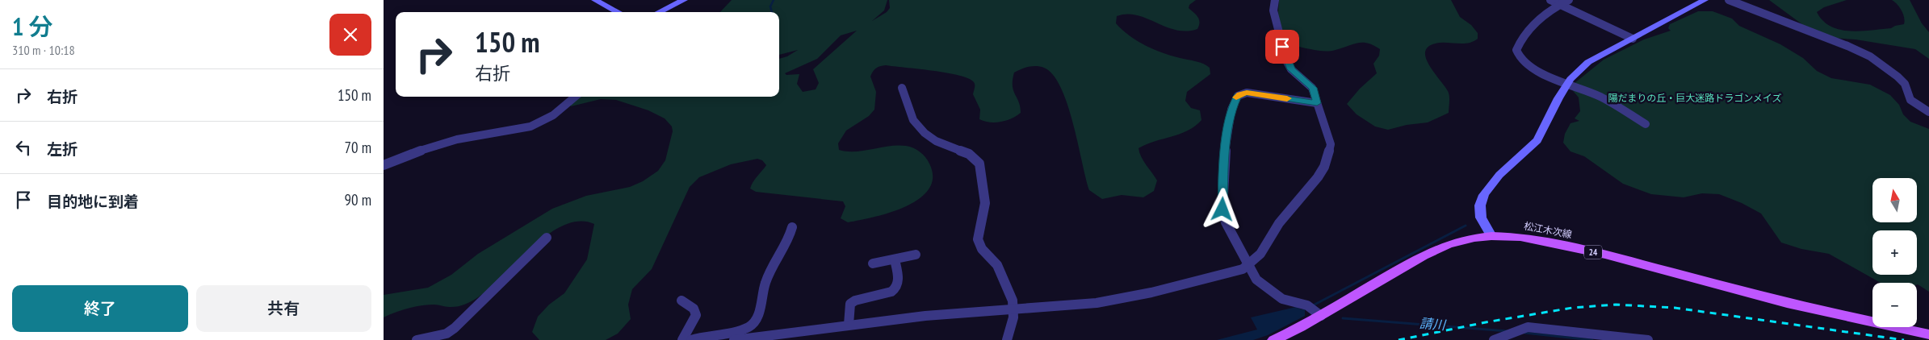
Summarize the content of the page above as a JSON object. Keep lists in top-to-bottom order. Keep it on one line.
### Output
{"streets":{"main road":["松江木次線","24"]},"water":["請川"],"parks":["陽だまりの丘・巨大迷路ドラゴンメイズ"],"north":"top","page":{"heading":["1 分","310 m · 10:18"],"turn":["150 m","右折"],"list":[{"name":"右折","value":"150 m"},{"name":"左折","value":"70 m"},{"name":"目的地に到着","value":"90 m"}],"map_buttons":["+","−"],"buttons":["終了","共有"]}}
